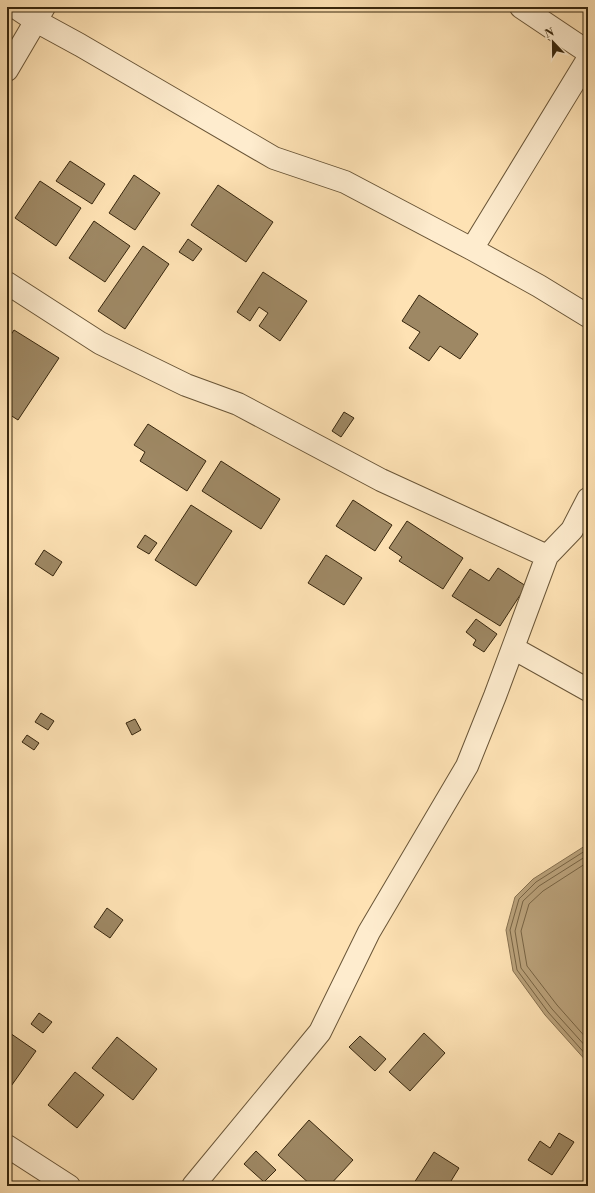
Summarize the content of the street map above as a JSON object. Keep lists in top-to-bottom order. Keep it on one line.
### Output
{"north":"top"}
